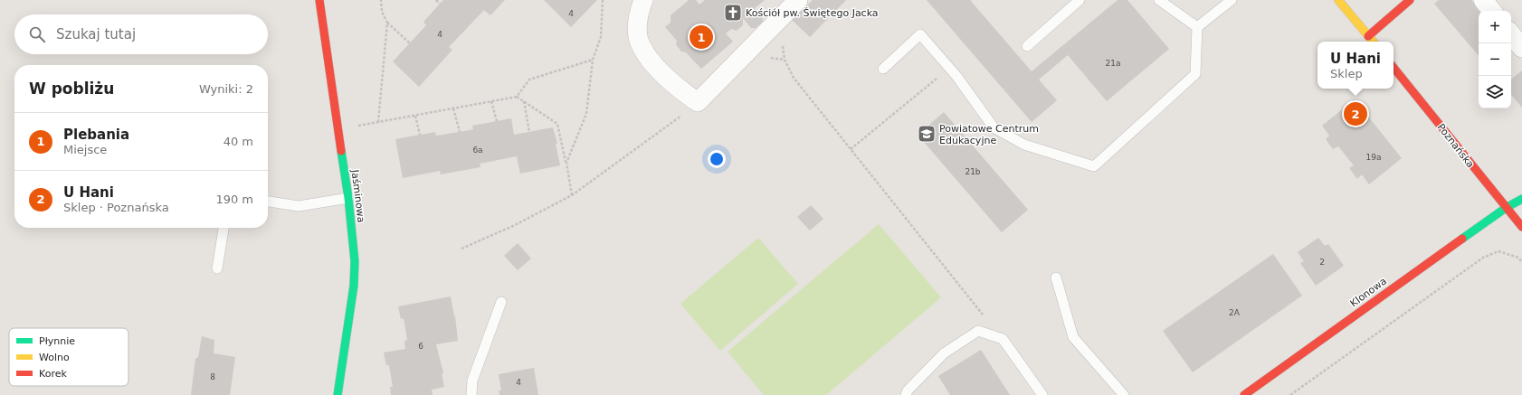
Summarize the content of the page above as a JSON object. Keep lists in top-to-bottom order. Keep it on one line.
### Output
{"streets":{"street":["Poznańska","Jaśminowa","Klonowa"]},"crossings":[["Poznańska","Klonowa"]],"places":{"church":["Kościół pw. Świętego Jacka"],"school or university":["Powiatowe Centrum Edukacyjne"]},"house_numbers":["4","4","21a","6a","19a","21b","2","2A","6","8","4"],"legend":["Płynnie","Wolno","Korek"],"page":{"map_buttons":["+","−"],"search":"Szukaj tutaj","pins":["1","2"],"popup":["U Hani","Sklep"],"heading":["W pobliżu","Wyniki: 2"],"list":[{"mark":"1","name":"Plebania","note":"Miejsce","value":"40 m"},{"mark":"2","name":"U Hani","note":"Sklep · Poznańska","value":"190 m"}]}}
